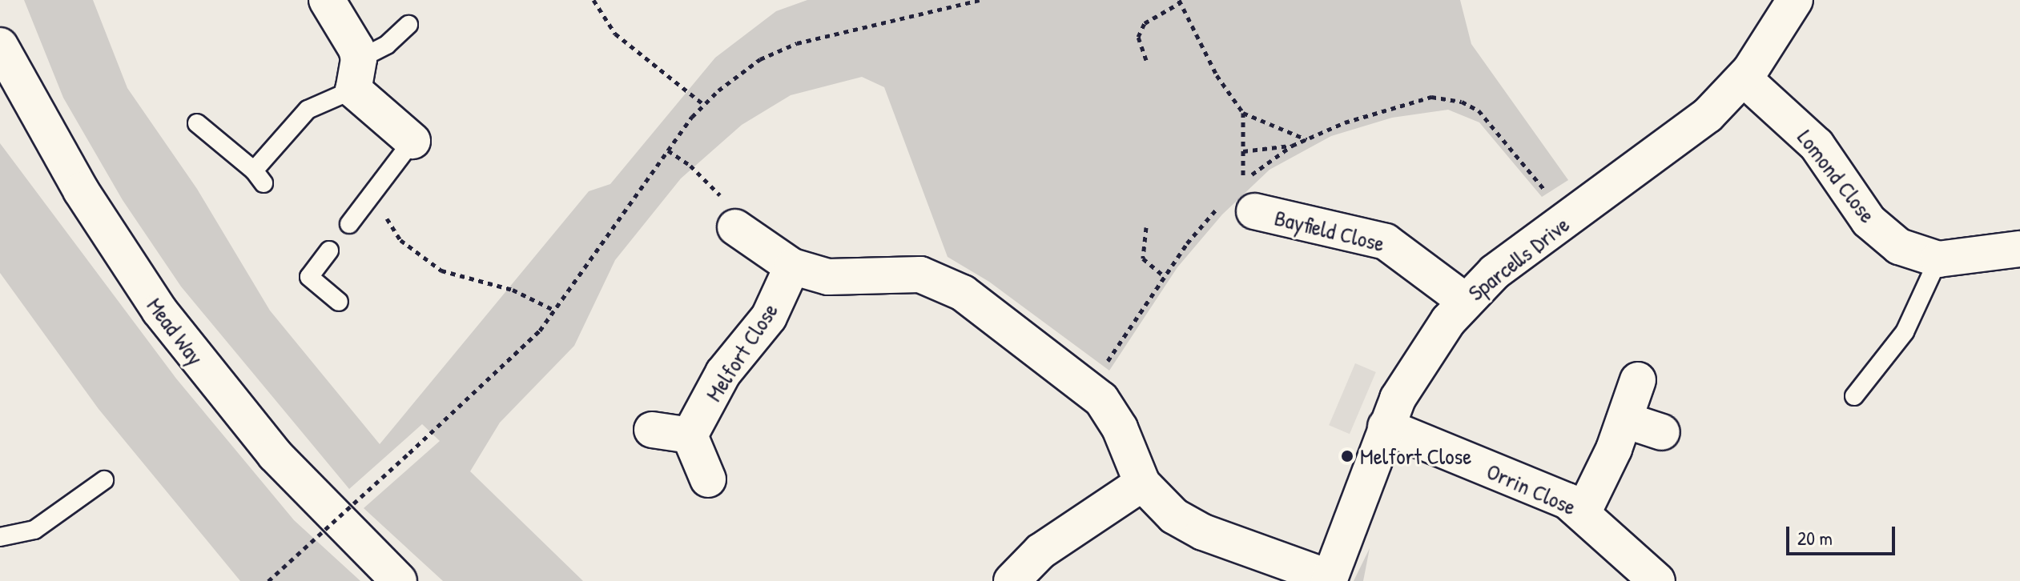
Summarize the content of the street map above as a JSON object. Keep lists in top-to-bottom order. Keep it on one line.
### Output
{"streets":{"street":["Lomond Close","Bayfield Close","Sparcells Drive","Mead Way","Melfort Close","Orrin Close"]},"crossings":[["Lomond Close","Sparcells Drive"],["Bayfield Close","Sparcells Drive"],["Sparcells Drive","Orrin Close"]],"places":["Melfort Close"],"scale_bar":"20 m"}
